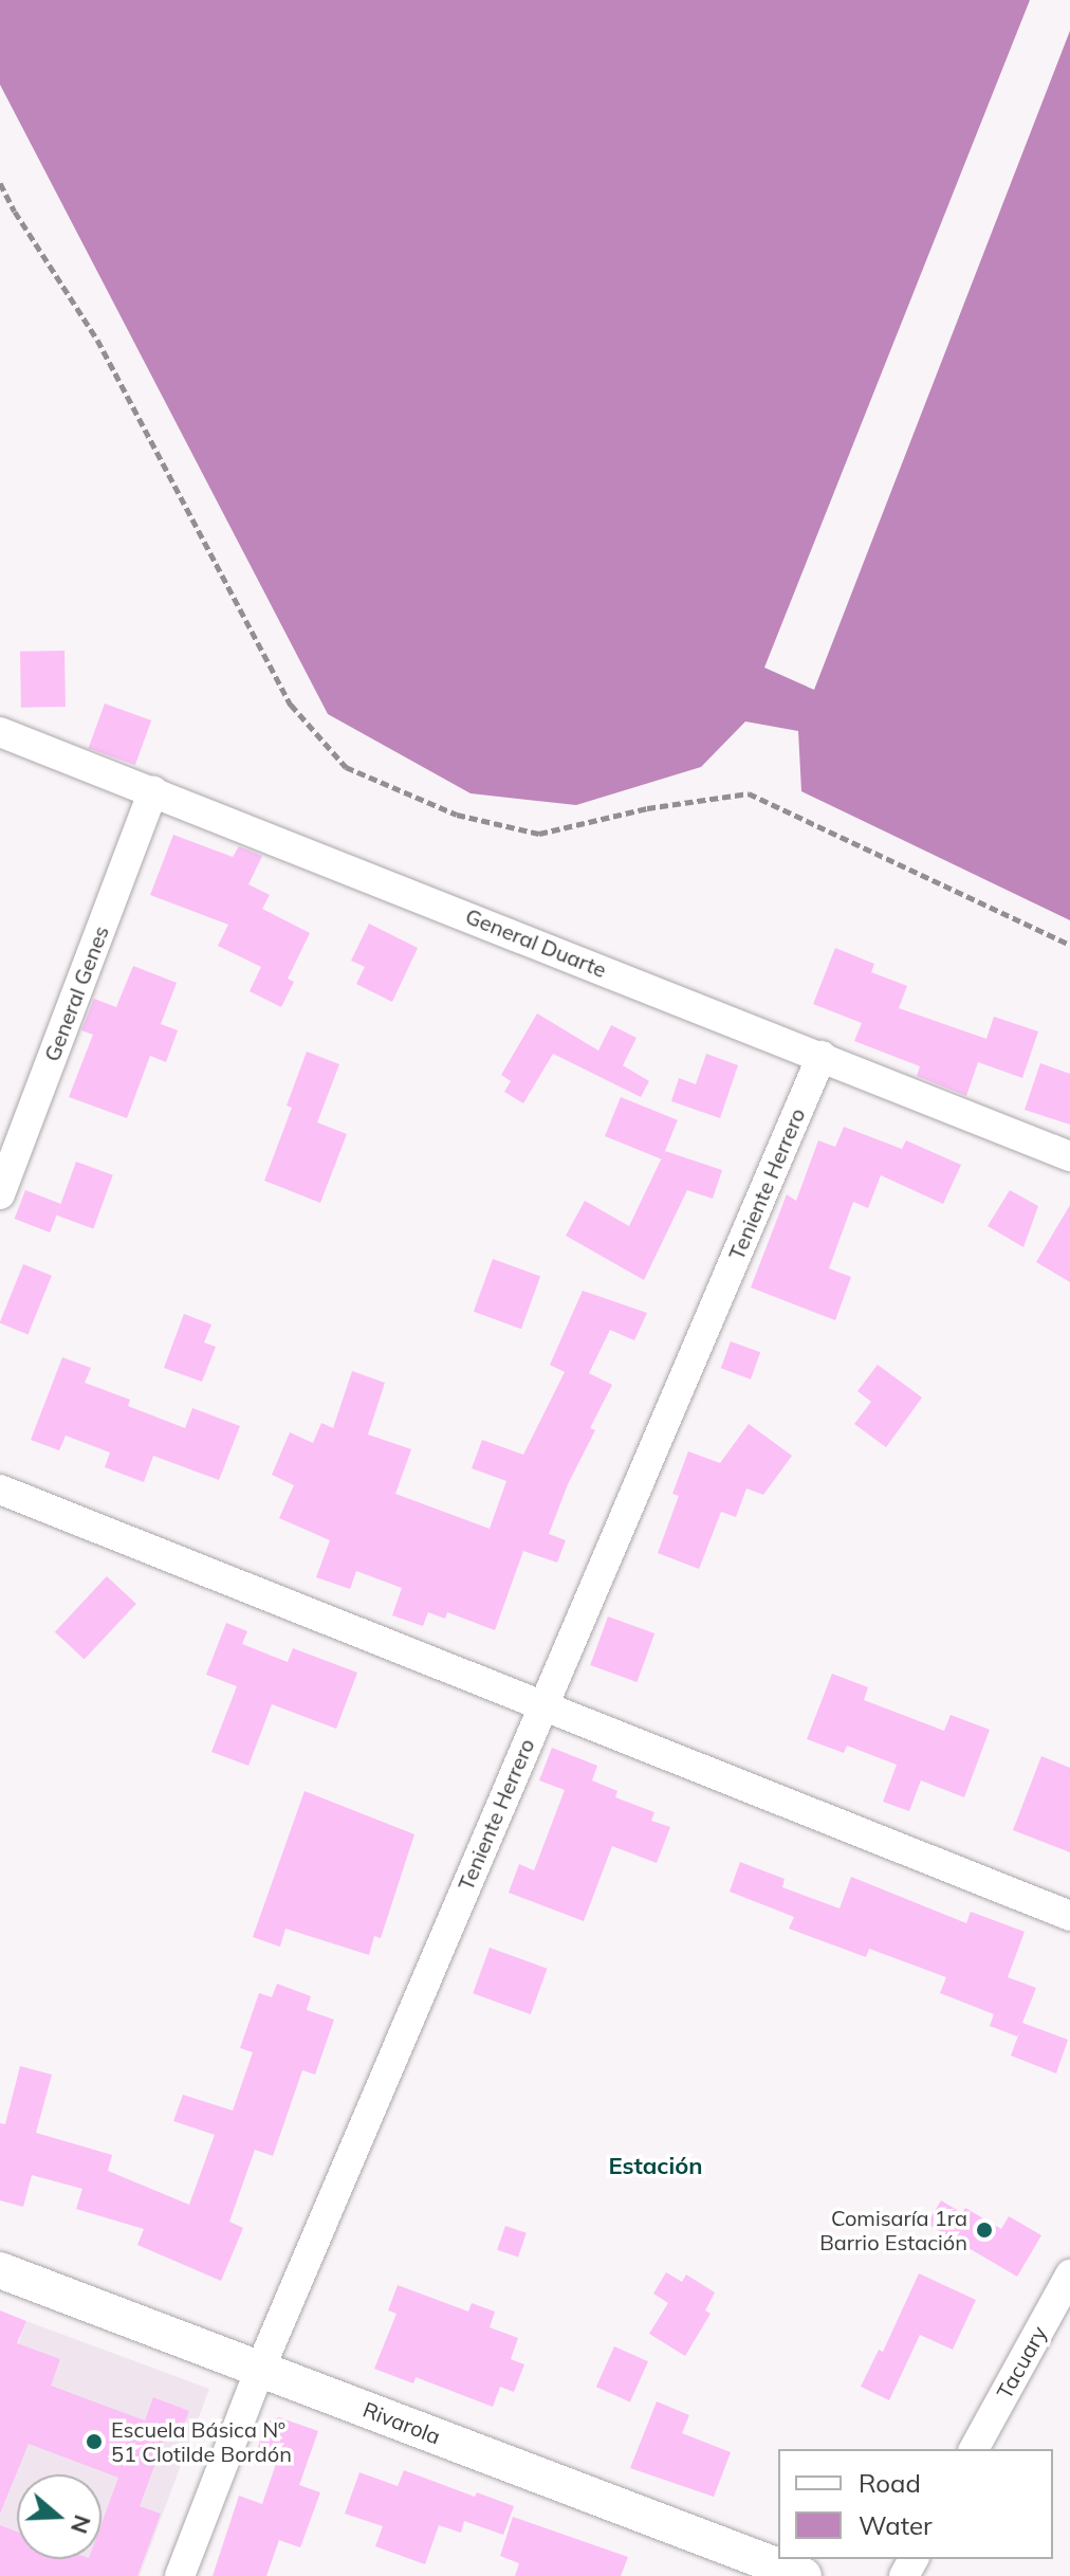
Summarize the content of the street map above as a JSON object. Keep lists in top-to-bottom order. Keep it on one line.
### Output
{"streets":{"street":["General Duarte","General Genes","Teniente Herrero","Tacuary","Rivarola"]},"crossings":[["General Duarte","General Genes"],["General Duarte","Teniente Herrero"],["Teniente Herrero","Rivarola"]],"districts":["Estación"],"places":["Comisaría 1ra Barrio Estación","Escuela Básica Nº 51 Clotilde Bordón"],"legend":["Road","Water"],"north":"right"}
